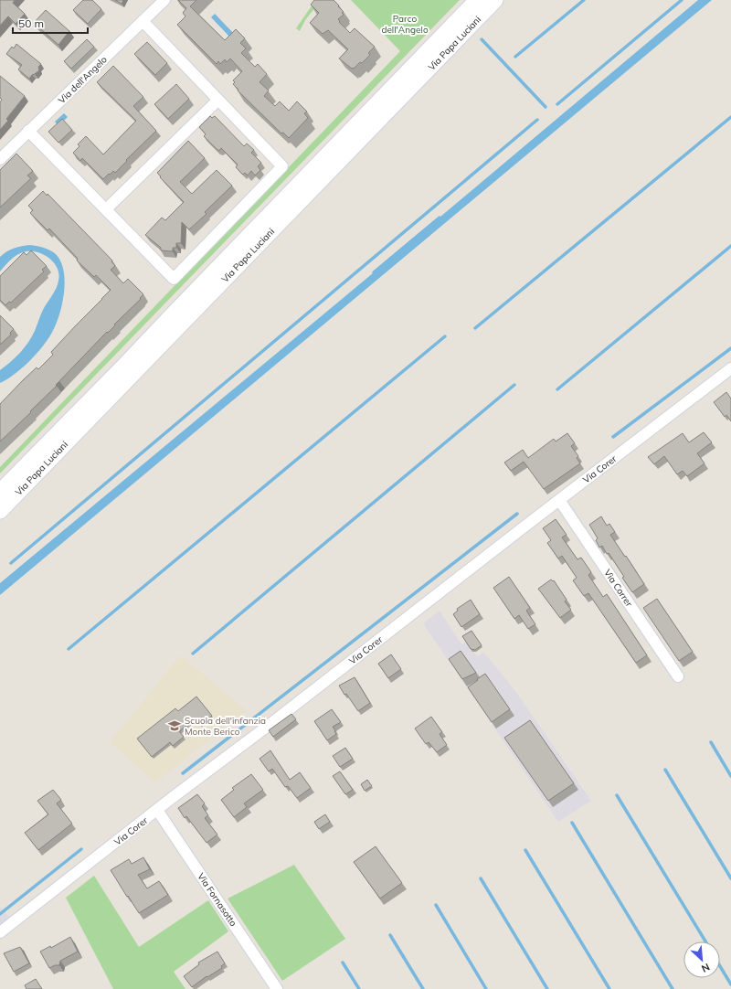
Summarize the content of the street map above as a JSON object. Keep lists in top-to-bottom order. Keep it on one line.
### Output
{"streets":{"main road":["Via Papa Luciani"],"street":["Via dell'Angelo","Via Corer","Via Correr","Via Fornasotto"]},"crossings":[["Via Corer","Via Correr"],["Via Corer","Via Fornasotto"]],"parks":["Parco dell'Angelo"],"places":{"school or university":["Scuola dell'infanzia Monte Berico"]},"scale_bar":"50 m","north":"bottom right"}
